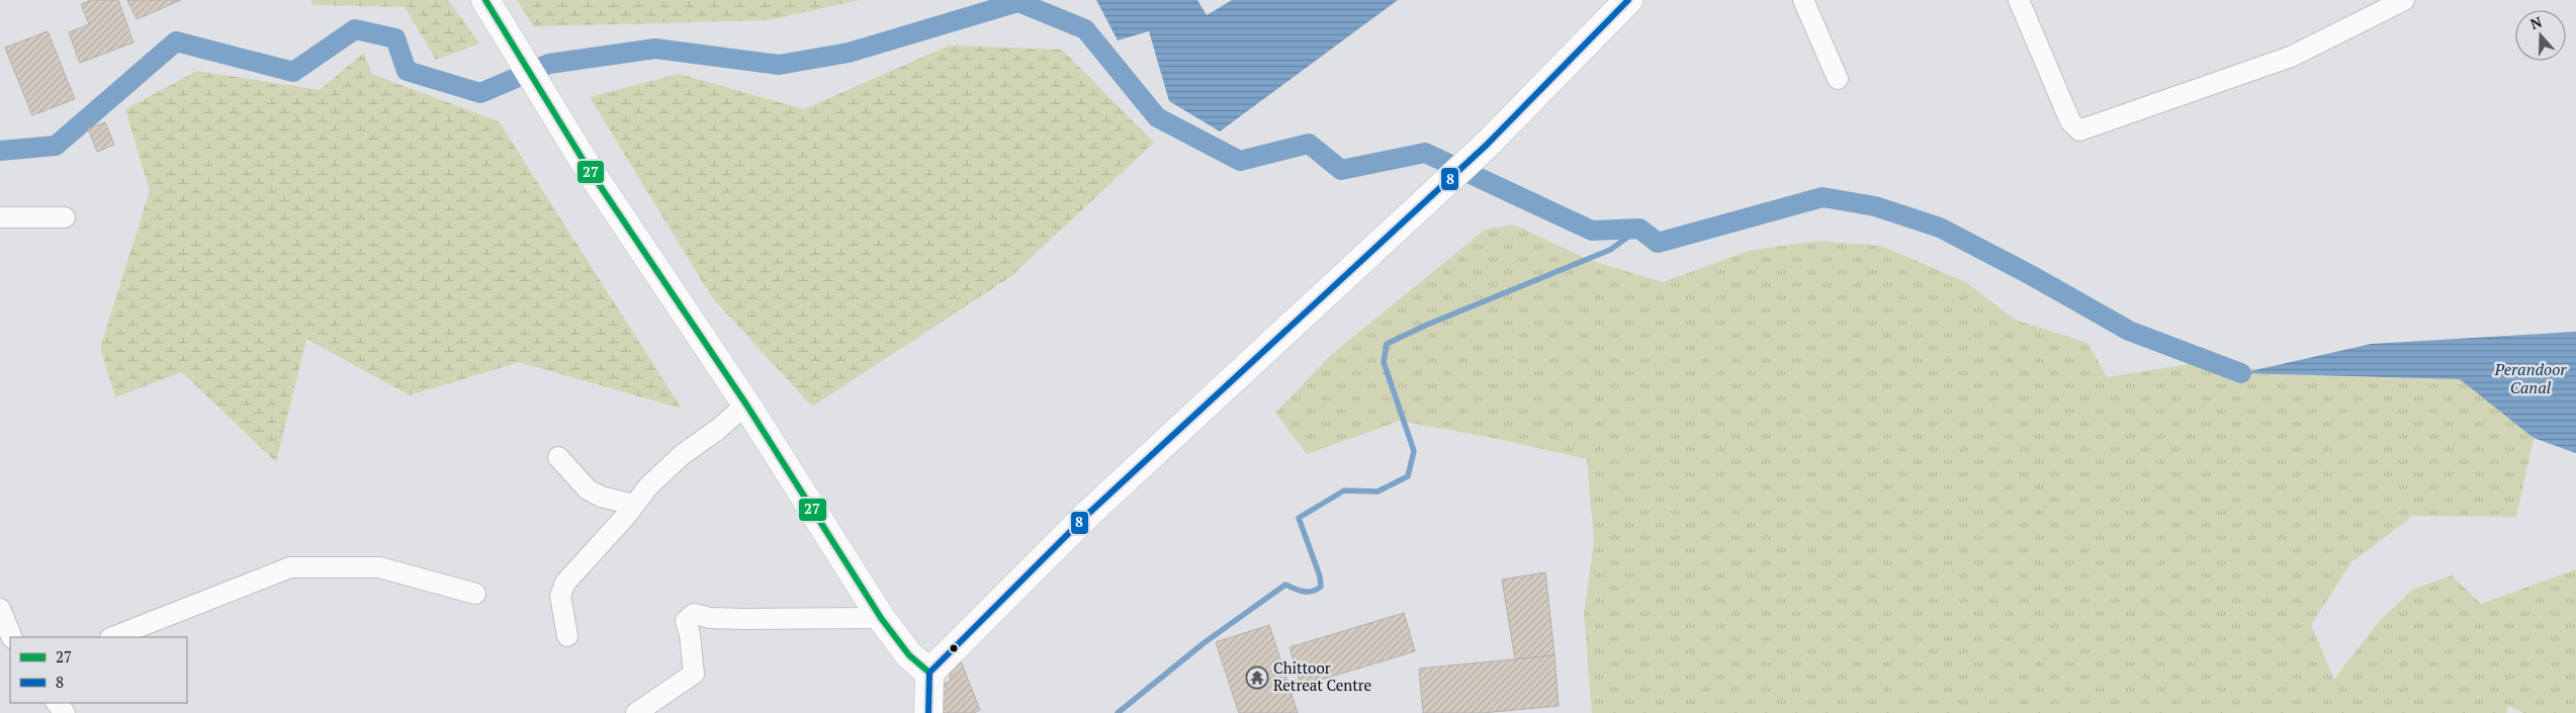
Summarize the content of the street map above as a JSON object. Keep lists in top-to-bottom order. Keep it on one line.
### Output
{"water":["Perandoor Canal"],"places":{"temple":["Chittoor Retreat Centre"]},"lines":["transit line 27","transit line 8"],"legend":["27","8"],"north":"top"}
